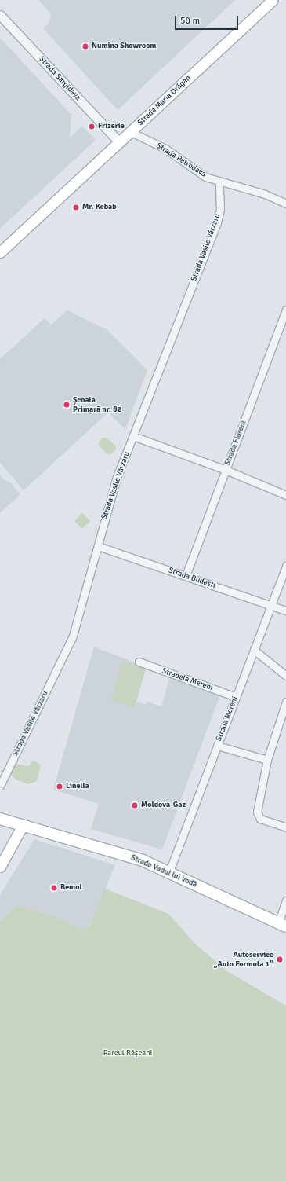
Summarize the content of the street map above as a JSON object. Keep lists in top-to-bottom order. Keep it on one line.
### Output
{"streets":{"main road":["Strada Maria Drăgan","Strada Vadul lui Vodă"],"street":["Strada Sargidava","Strada Petrodava","Strada Vasile Vărzaru","Strada Floreni","Strada Budești","Stradela Mereni","Strada Mereni"]},"crossings":[["Strada Sargidava","Strada Maria Drăgan"],["Strada Maria Drăgan","Strada Petrodava"],["Strada Petrodava","Strada Vasile Vărzaru"],["Strada Vasile Vărzaru","Strada Budești"],["Strada Floreni","Strada Budești"],["Strada Budești","Strada Mereni"],["Stradela Mereni","Strada Mereni"],["Strada Mereni","Strada Vadul lui Vodă"]],"parks":["Parcul Râșcani"],"places":["Numina Showroom","Frizerie","Mr. Kebab","Școala Primară nr. 82","Linella","Moldova-Gaz","Bemol","Autoservice „Auto Formula 1”"],"scale_bar":"50 m"}
